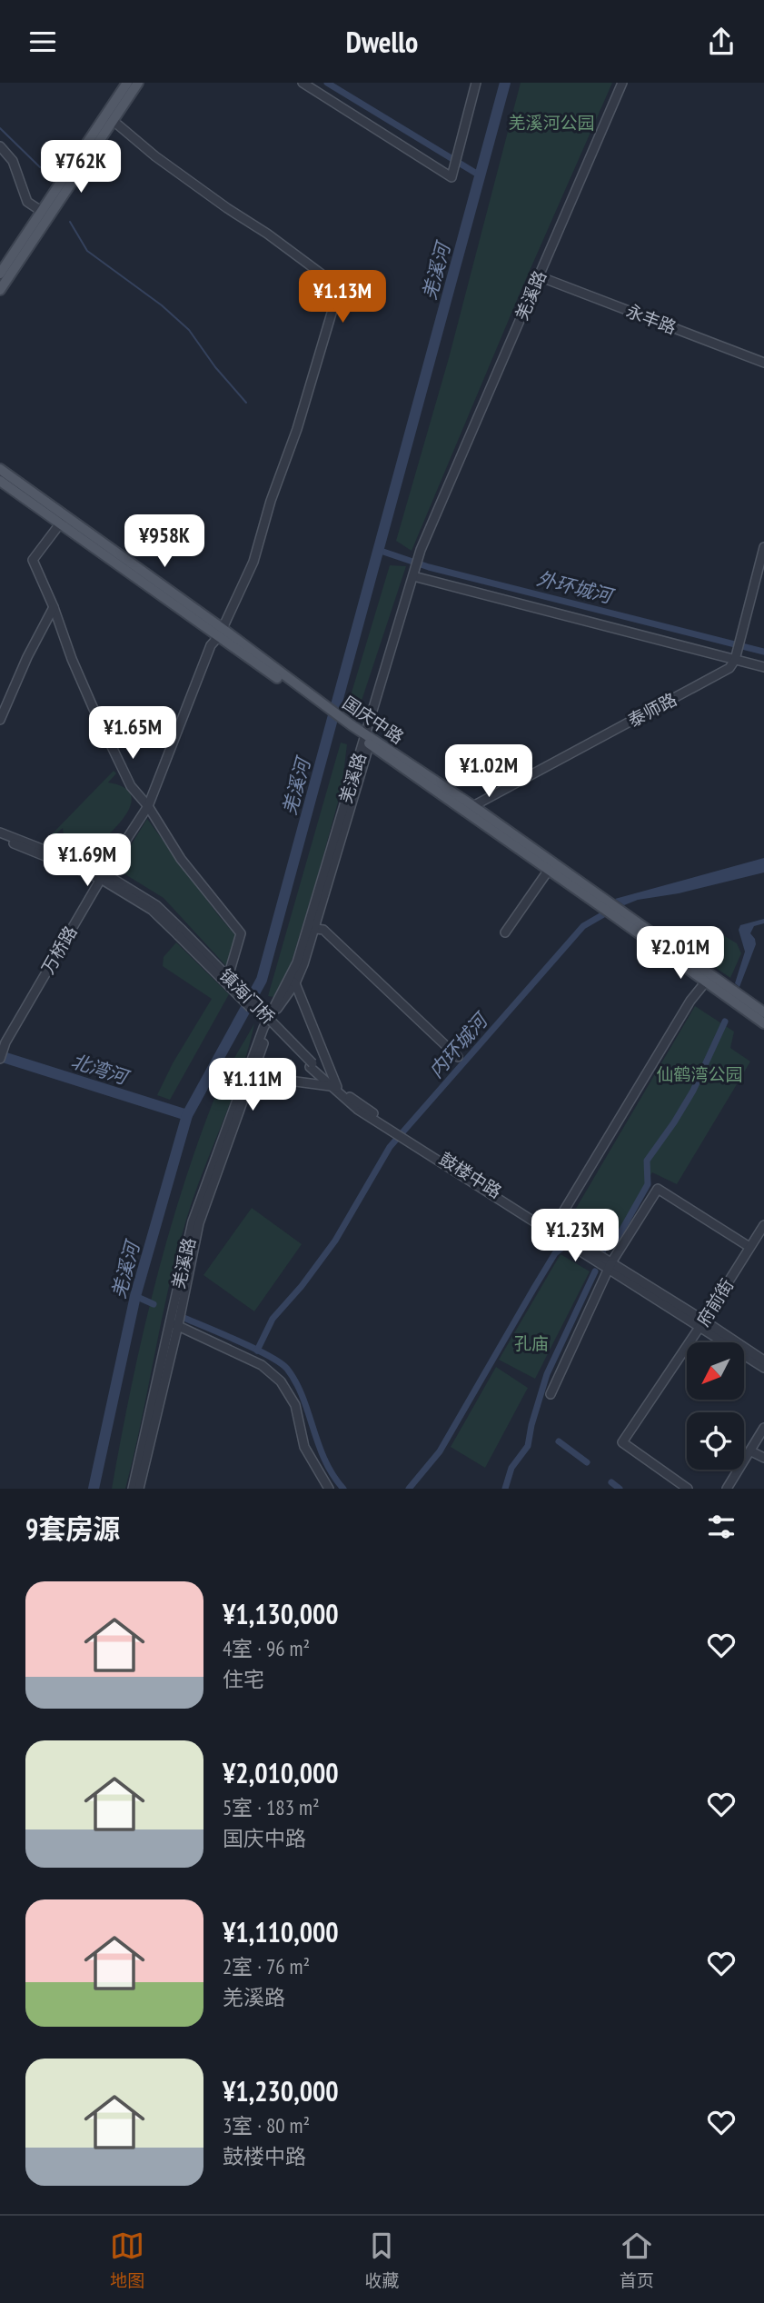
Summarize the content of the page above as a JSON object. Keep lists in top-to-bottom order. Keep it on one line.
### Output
{"streets":{"main road":["国庆中路"],"street":["羌溪路","永丰路","泰师路","万桥路","镇海门桥","鼓楼中路","府前街"]},"crossings":[["羌溪路","永丰路"],["羌溪路","国庆中路"],["泰师路","国庆中路"],["国庆中路","万桥路"],["万桥路","镇海门桥"],["镇海门桥","鼓楼中路"],["鼓楼中路","府前街"]],"water":["羌溪河","外环城河","内环城河","北湾河"],"parks":["羌溪河公园","仙鹤湾公园","孔庙"],"north":"bottom left","page":{"header":"Dwello","price":["¥762K","¥1.13M","¥958K","¥1.65M","¥1.02M","¥1.69M","¥2.01M","¥1.11M","¥1.23M"],"heading":"9套房源","list":[{"name":"¥1,130,000","note":"4室 · 96 m² · 住宅"},{"name":"¥2,010,000","note":"5室 · 183 m² · 国庆中路"},{"name":"¥1,110,000","note":"2室 · 76 m² · 羌溪路"},{"name":"¥1,230,000","note":"3室 · 80 m² · 鼓楼中路"}],"tabs":["地图","收藏","首页"]}}
